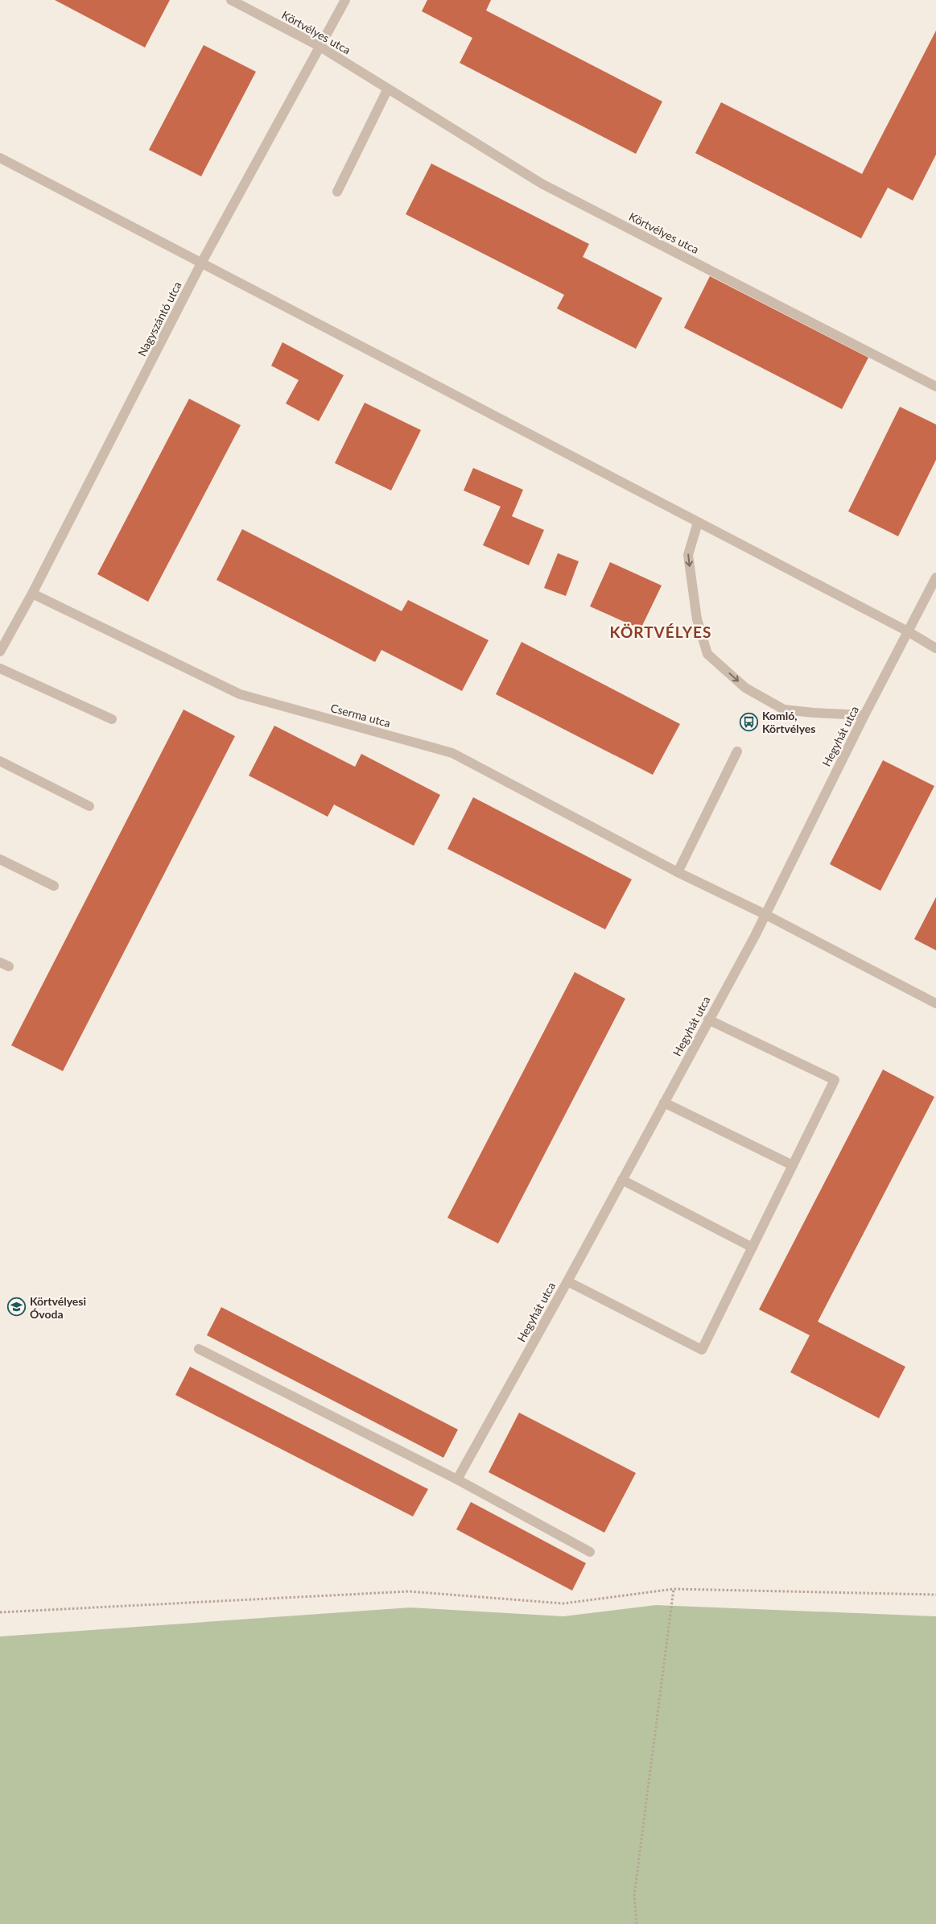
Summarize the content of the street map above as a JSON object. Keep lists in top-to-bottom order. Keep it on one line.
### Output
{"streets":{"street":["Körtvélyes utca","Nagyszántó utca","Cserma utca","Hegyhát utca"]},"crossings":[["Körtvélyes utca","Nagyszántó utca"],["Nagyszántó utca","Cserma utca"],["Cserma utca","Hegyhát utca"]],"districts":["KÖRTVÉLYES"],"places":{"bus stop":["Komló, Körtvélyes"],"school or university":["Körtvélyesi Óvoda"]}}
